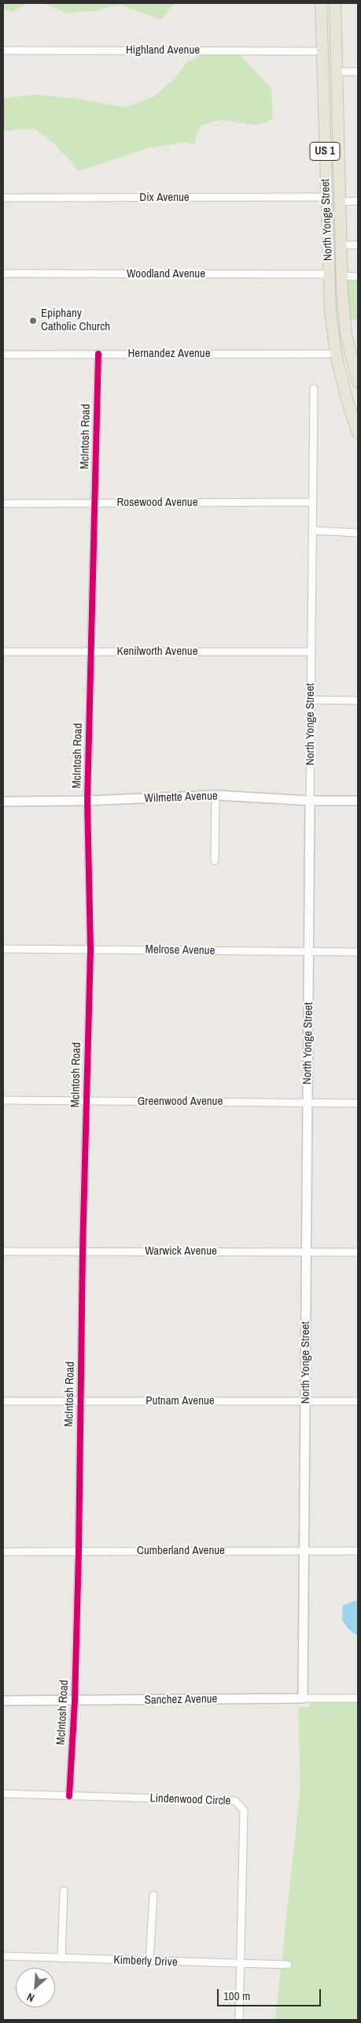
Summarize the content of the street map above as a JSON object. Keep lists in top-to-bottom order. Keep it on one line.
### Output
{"streets":{"main road":["US 1","North Yonge Street"],"street":["Highland Avenue","Dix Avenue","Woodland Avenue","Hernandez Avenue","McIntosh Road","Rosewood Avenue","Kenilworth Avenue","Wilmette Avenue","Melrose Avenue","Greenwood Avenue","Warwick Avenue","Putnam Avenue","Cumberland Avenue","Sanchez Avenue","Lindenwood Circle","Kimberly Drive"]},"crossings":[["Highland Avenue","North Yonge Street"],["Dix Avenue","North Yonge Street"],["North Yonge Street","Woodland Avenue"],["North Yonge Street","Hernandez Avenue"],["North Yonge Street","Rosewood Avenue"],["North Yonge Street","Kenilworth Avenue"],["North Yonge Street","Wilmette Avenue"],["North Yonge Street","Melrose Avenue"],["North Yonge Street","Greenwood Avenue"],["North Yonge Street","Warwick Avenue"],["North Yonge Street","Putnam Avenue"],["North Yonge Street","Cumberland Avenue"],["North Yonge Street","Sanchez Avenue"],["Hernandez Avenue","McIntosh Road"],["McIntosh Road","Rosewood Avenue"],["McIntosh Road","Kenilworth Avenue"],["McIntosh Road","Wilmette Avenue"],["McIntosh Road","Melrose Avenue"],["McIntosh Road","Greenwood Avenue"],["McIntosh Road","Warwick Avenue"],["McIntosh Road","Putnam Avenue"],["McIntosh Road","Cumberland Avenue"],["McIntosh Road","Sanchez Avenue"],["McIntosh Road","Lindenwood Circle"],["Lindenwood Circle","Kimberly Drive"]],"places":["Epiphany Catholic Church"],"scale_bar":"100 m","north":"bottom left"}
